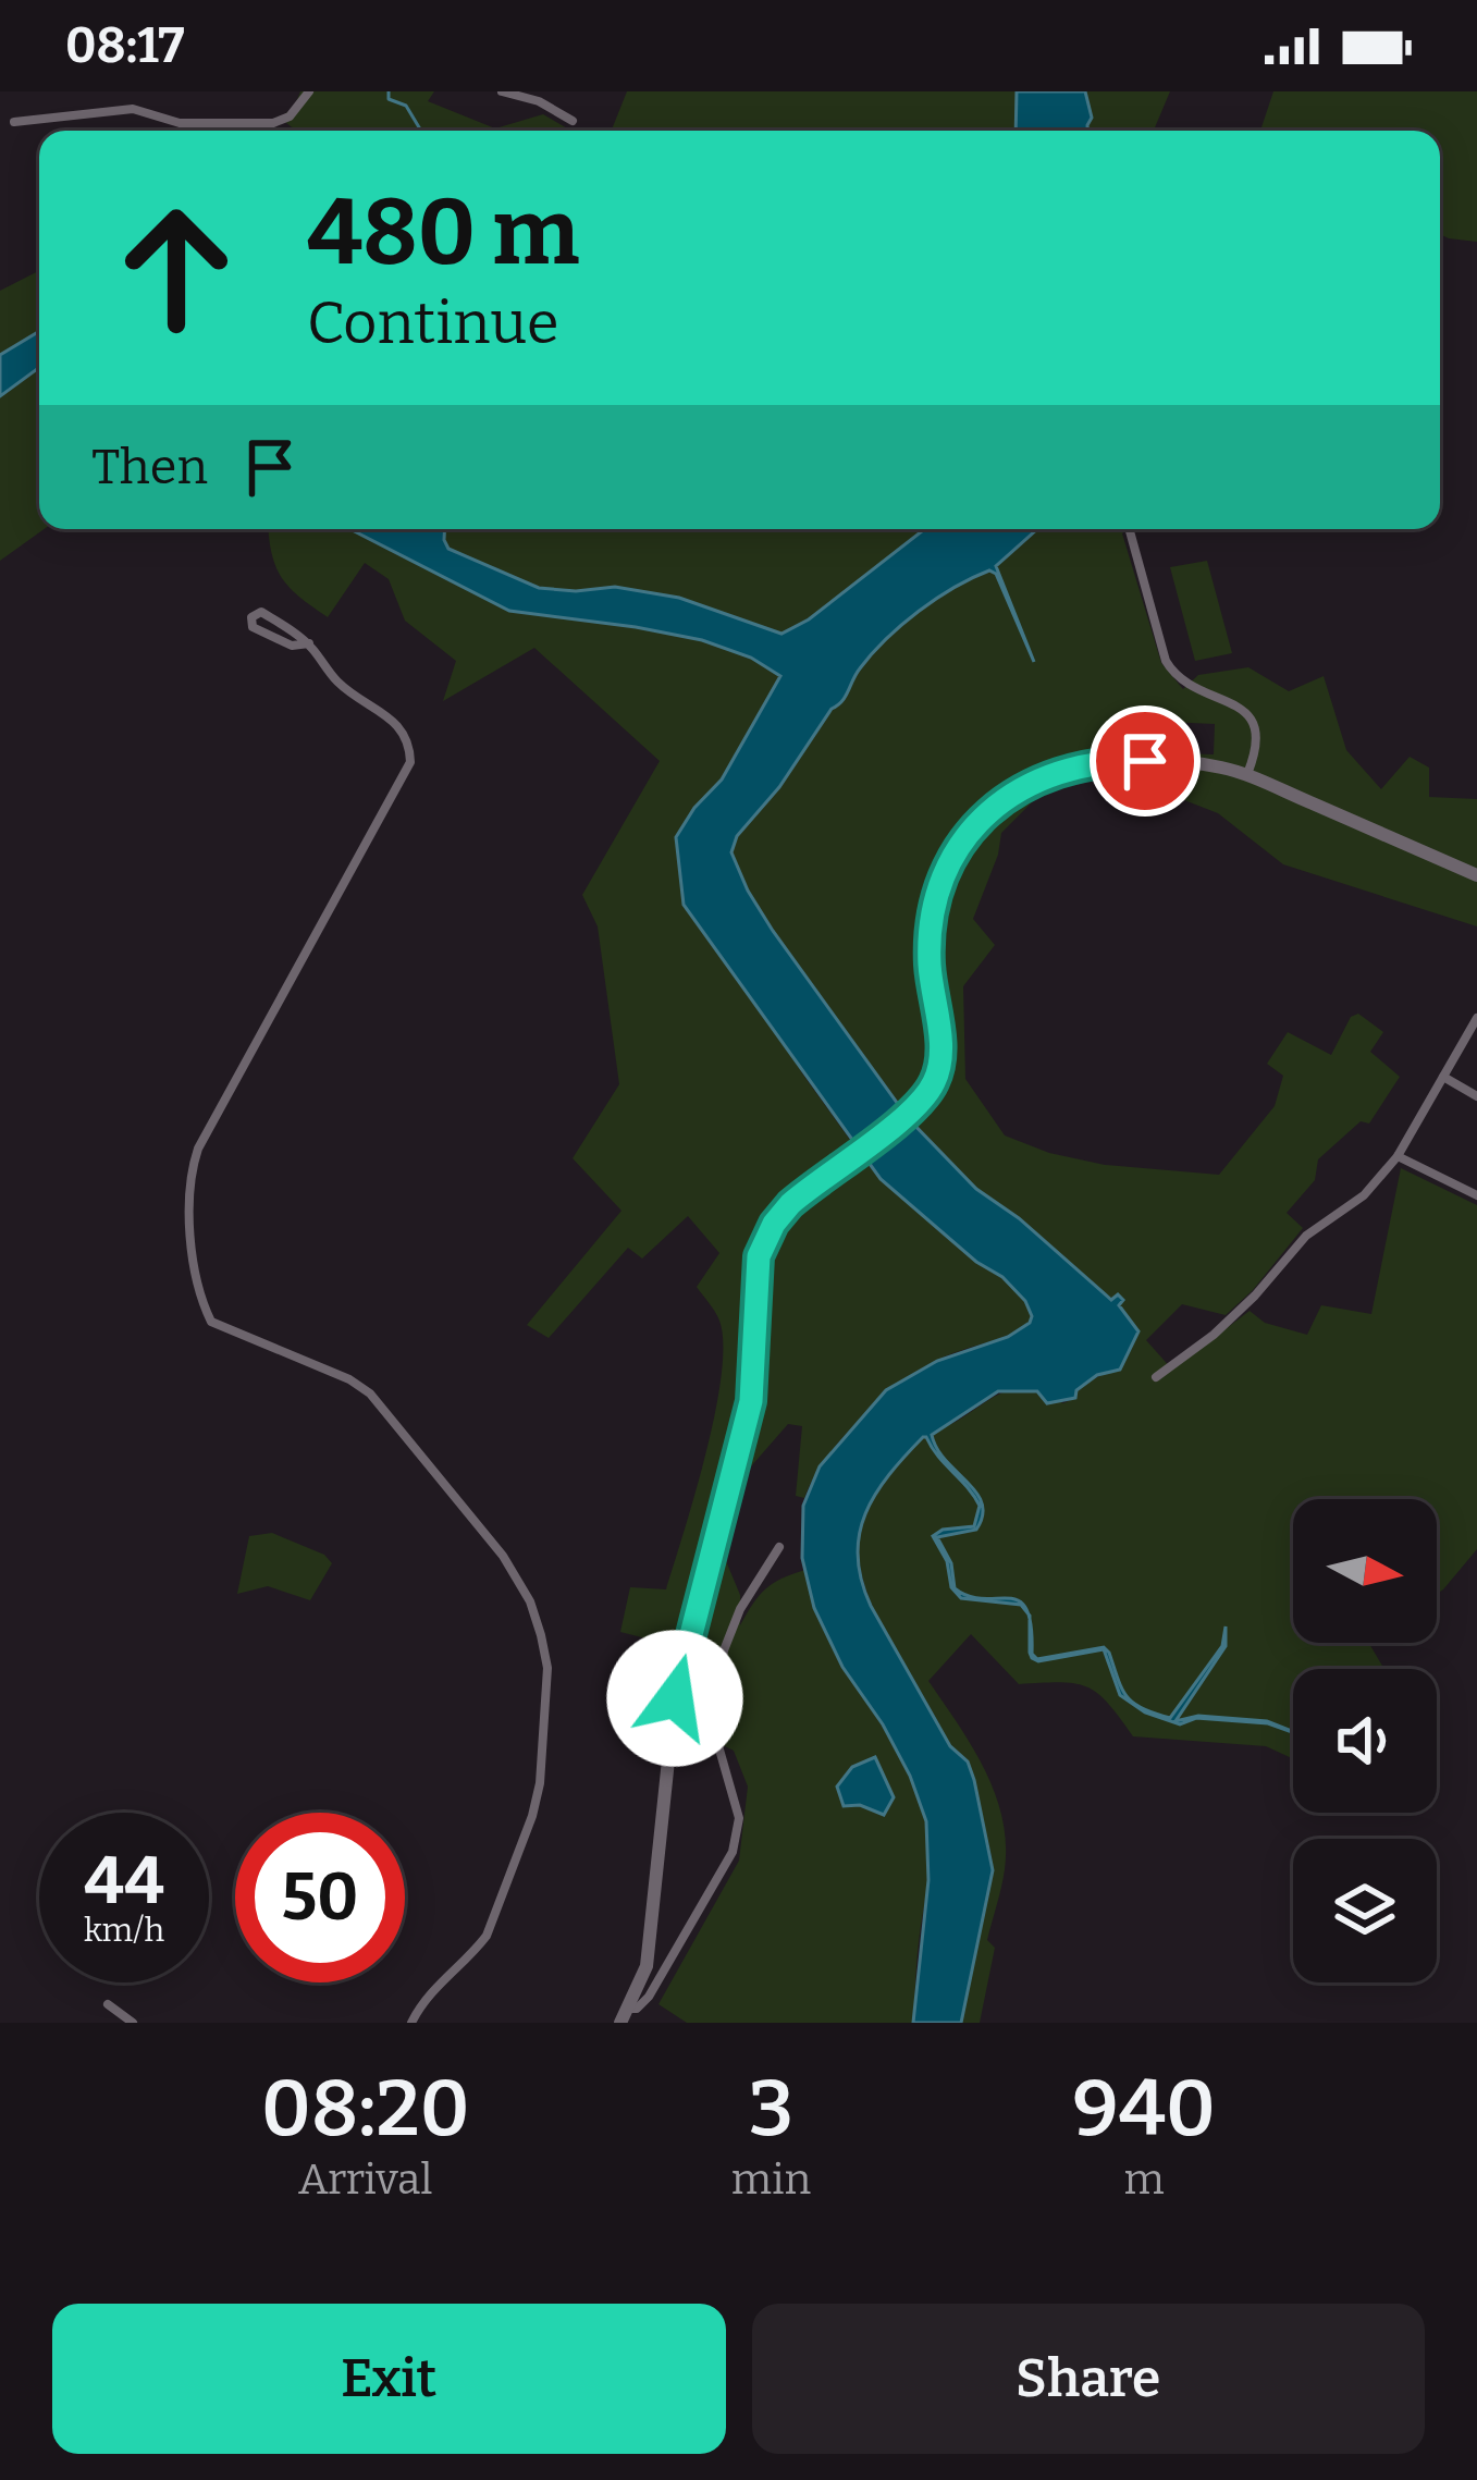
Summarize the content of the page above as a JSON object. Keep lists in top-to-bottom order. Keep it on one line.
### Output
{"north":"right","page":{"status":"08:17","turn":["480 m","Continue"],"then":"Then","speed":"44 km/h","limit":"50","eta":["08:20","Arrival","3","min","940","m"],"buttons":["Exit","Share"]}}
